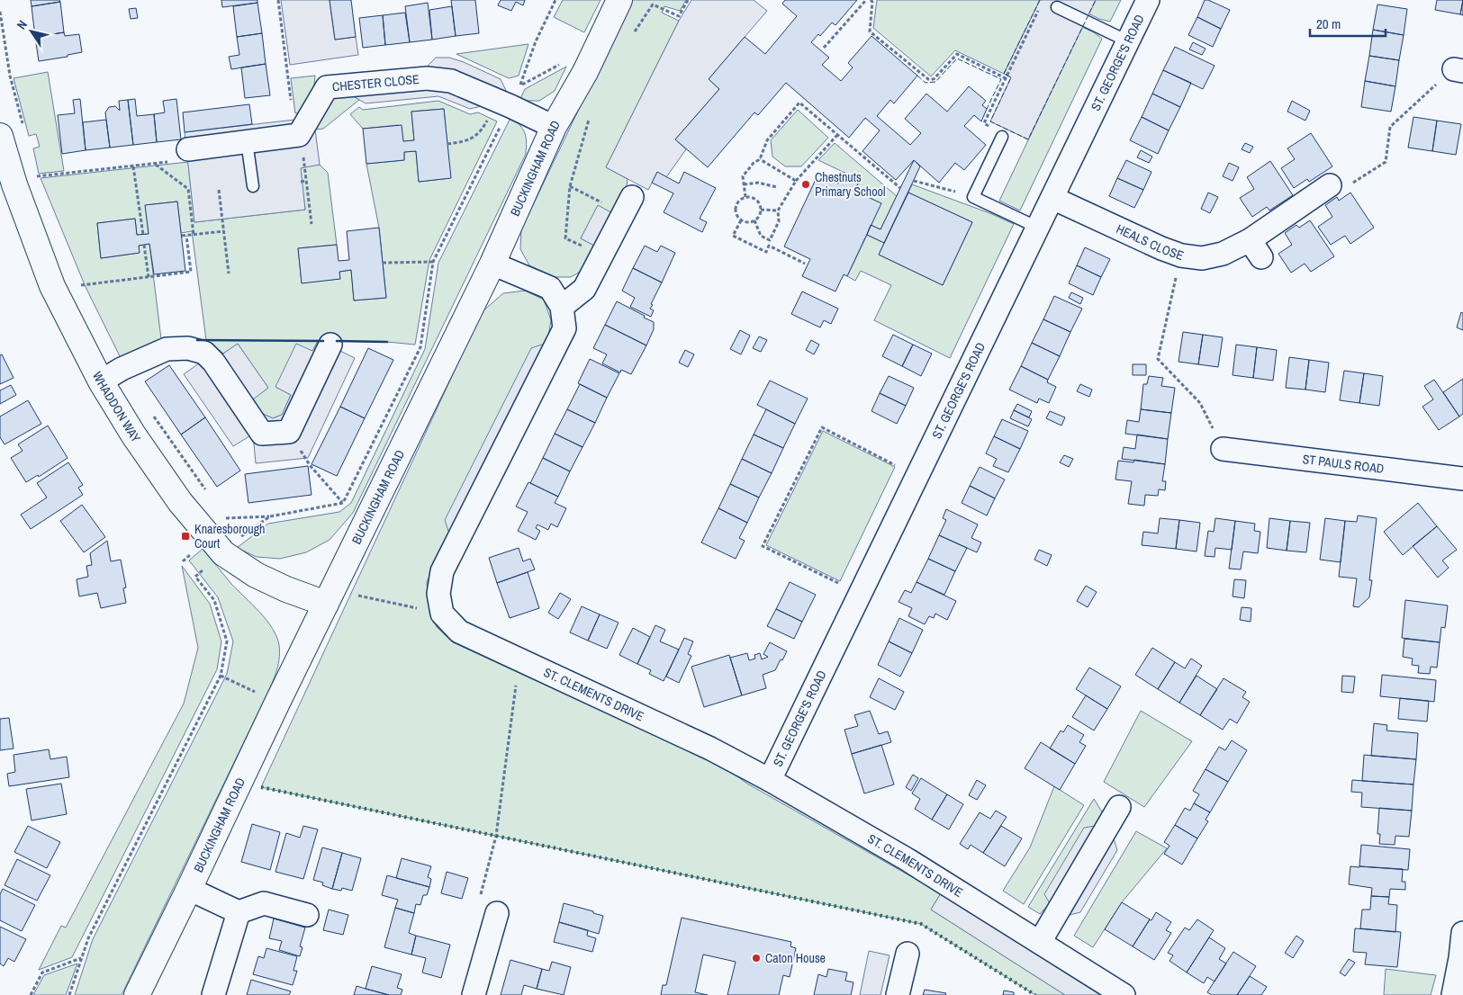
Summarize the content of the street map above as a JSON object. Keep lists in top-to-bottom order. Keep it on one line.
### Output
{"streets":{"main road":["BUCKINGHAM ROAD","WHADDON WAY"],"street":["ST. GEORGE'S ROAD","CHESTER CLOSE","HEALS CLOSE","ST PAULS ROAD","ST. CLEMENTS DRIVE"]},"crossings":[["ST. GEORGE'S ROAD","HEALS CLOSE"],["ST. GEORGE'S ROAD","ST. CLEMENTS DRIVE"],["CHESTER CLOSE","BUCKINGHAM ROAD"],["BUCKINGHAM ROAD","WHADDON WAY"]],"places":{"other":["Chestnuts Primary School","Caton House"],"transit":["Knaresborough Court"]},"scale_bar":"20 m","north":"top left"}
